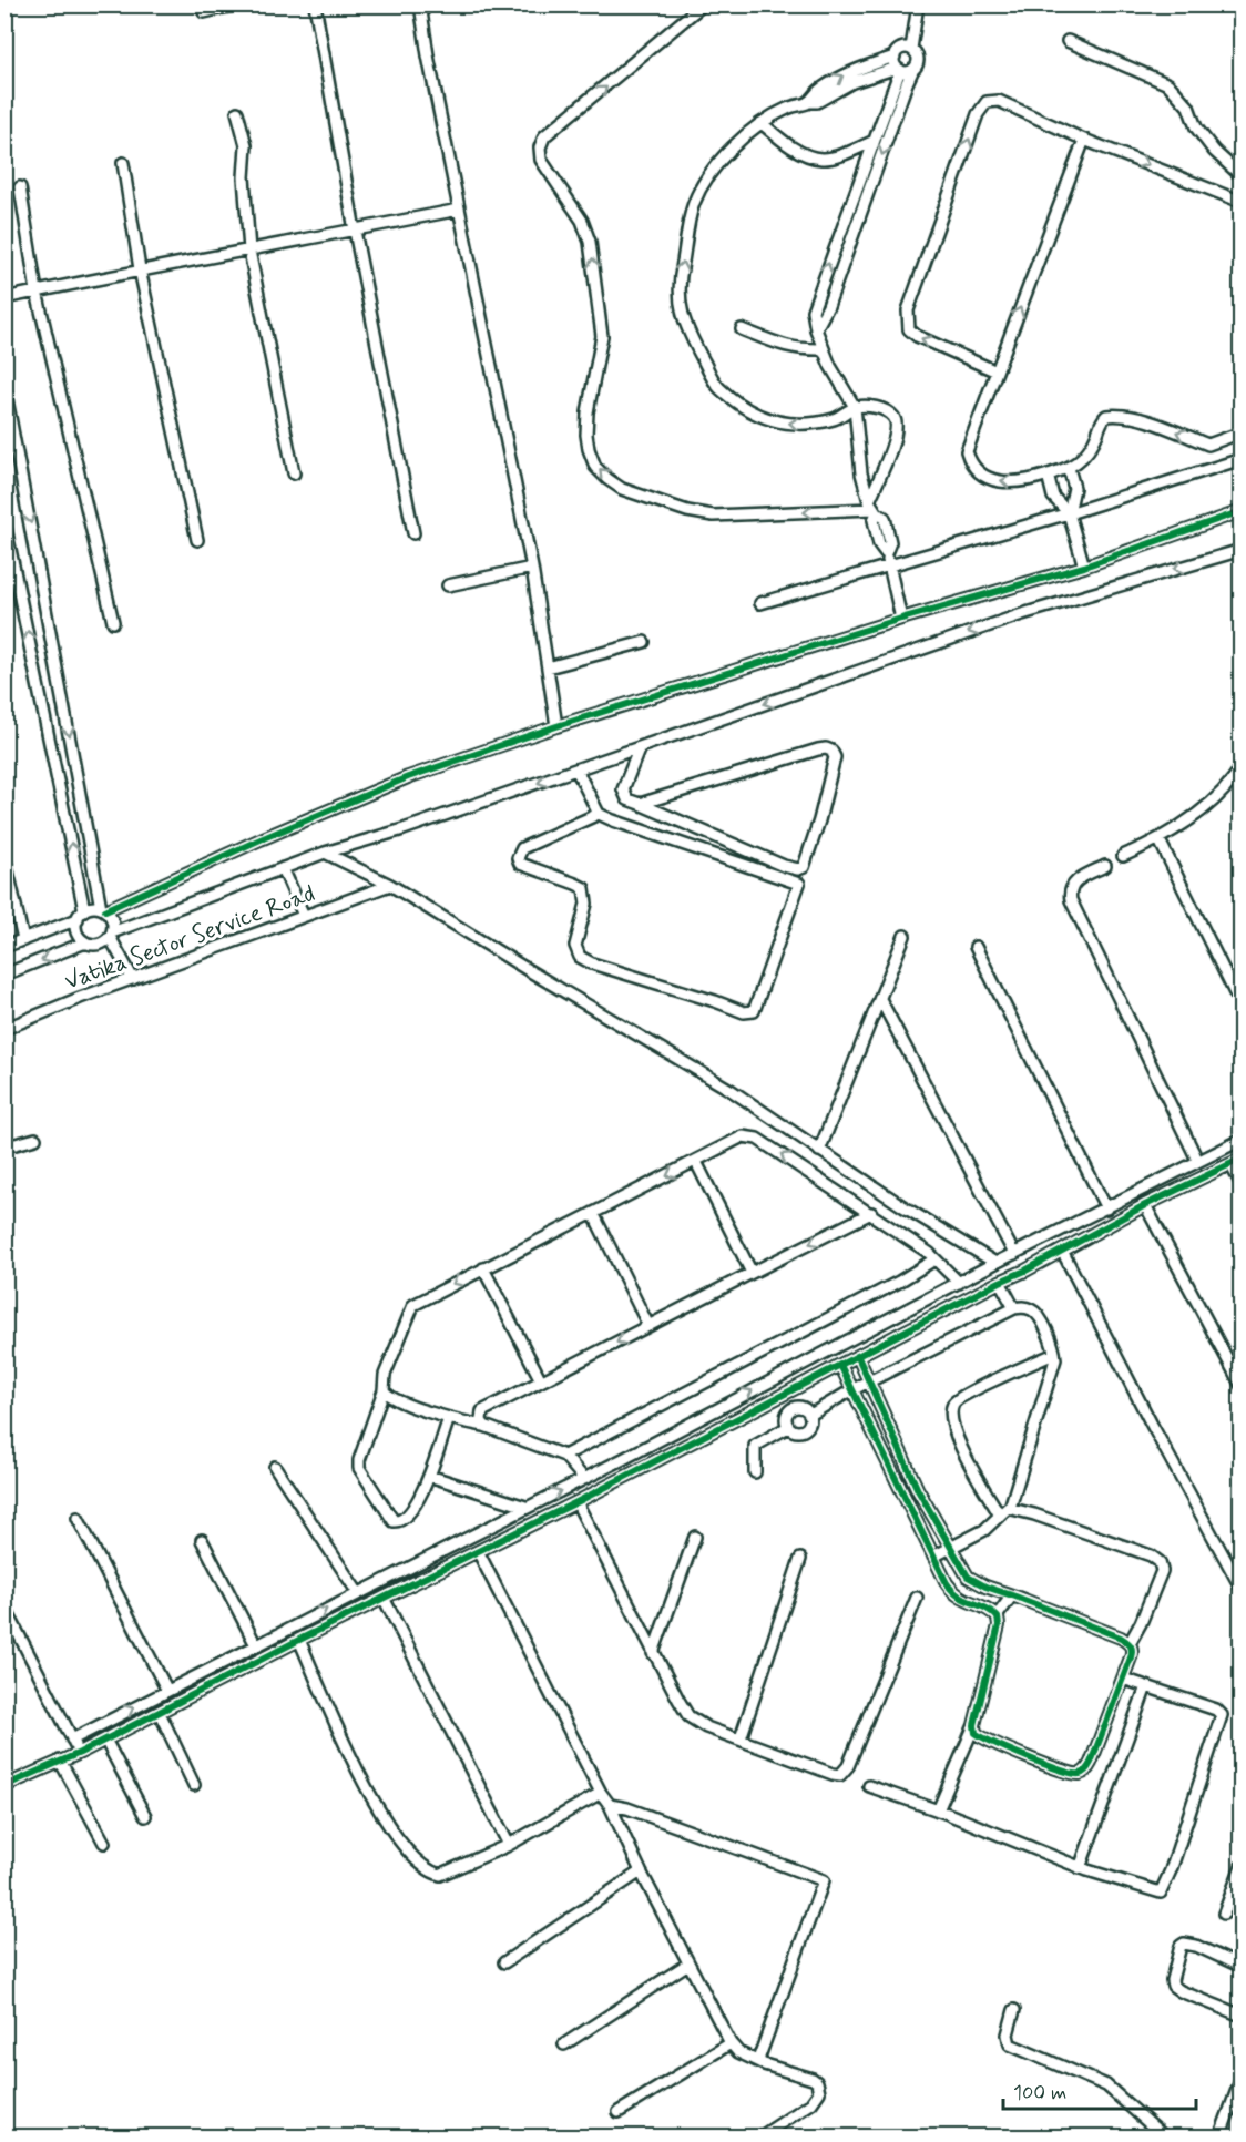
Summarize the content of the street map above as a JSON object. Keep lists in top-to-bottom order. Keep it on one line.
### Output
{"streets":{"street":["Vatika Sector Service Road"]},"scale_bar":"100 m"}
